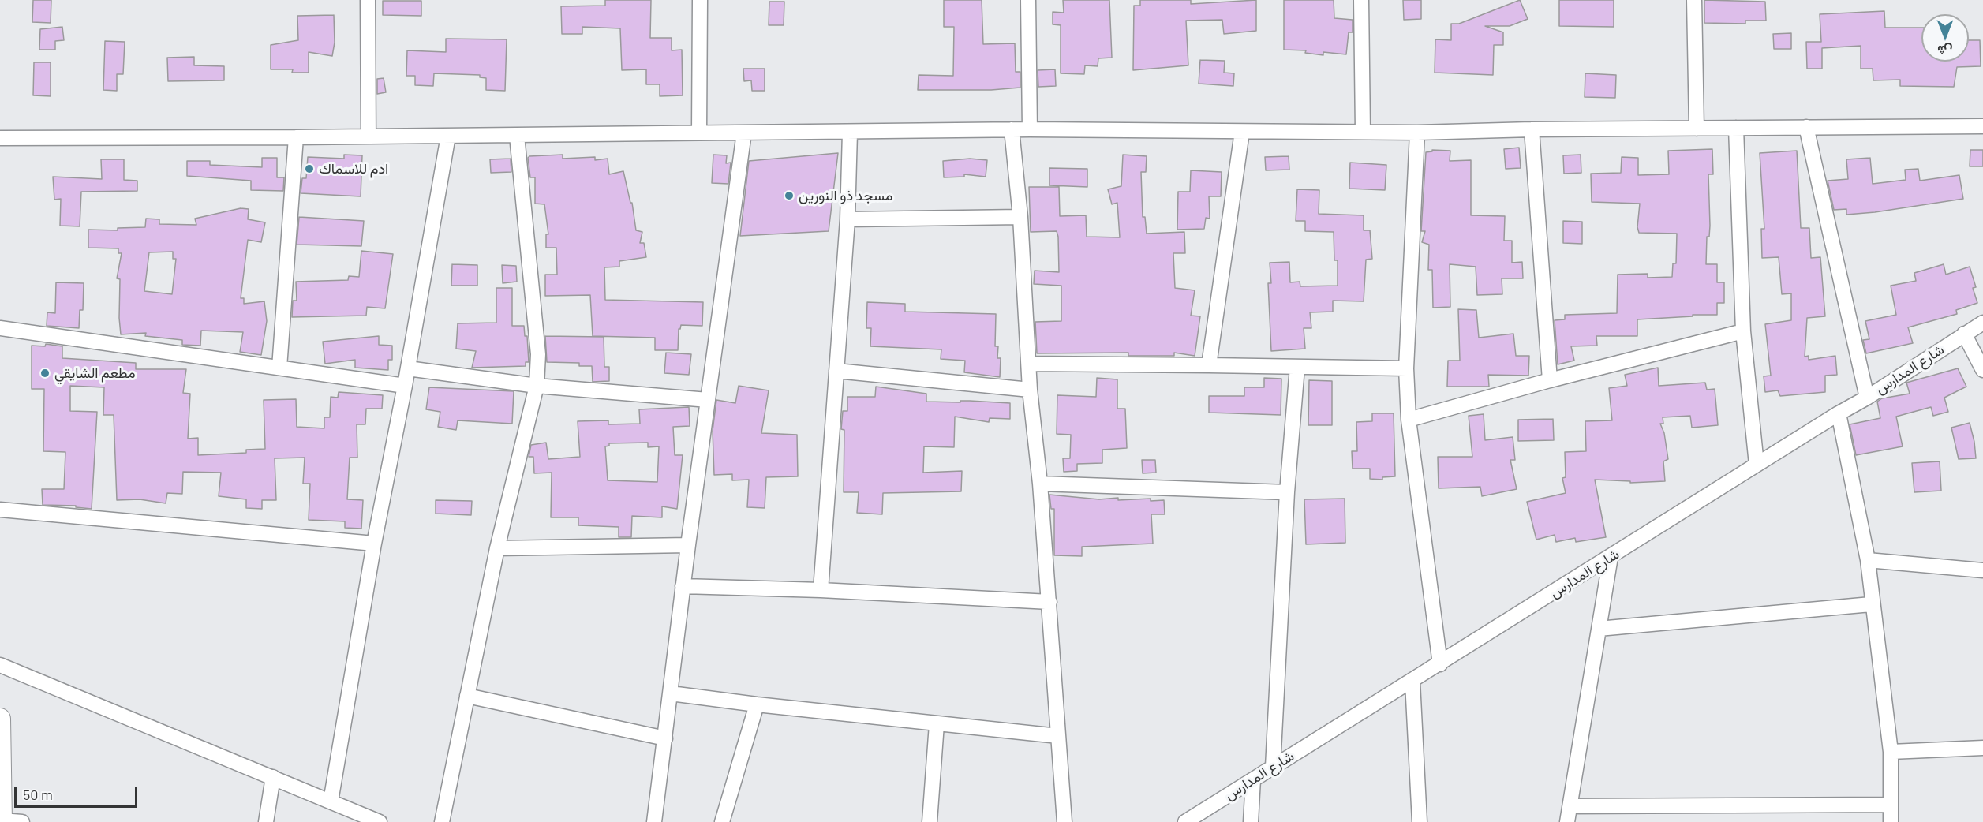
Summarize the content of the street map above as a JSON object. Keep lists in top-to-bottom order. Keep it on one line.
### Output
{"streets":{"street":["شارع المدارس"]},"places":["ادم للاسماك","مسجد ذو النورين","مطعم الشايقي"],"scale_bar":"50 m","north":"bottom"}
